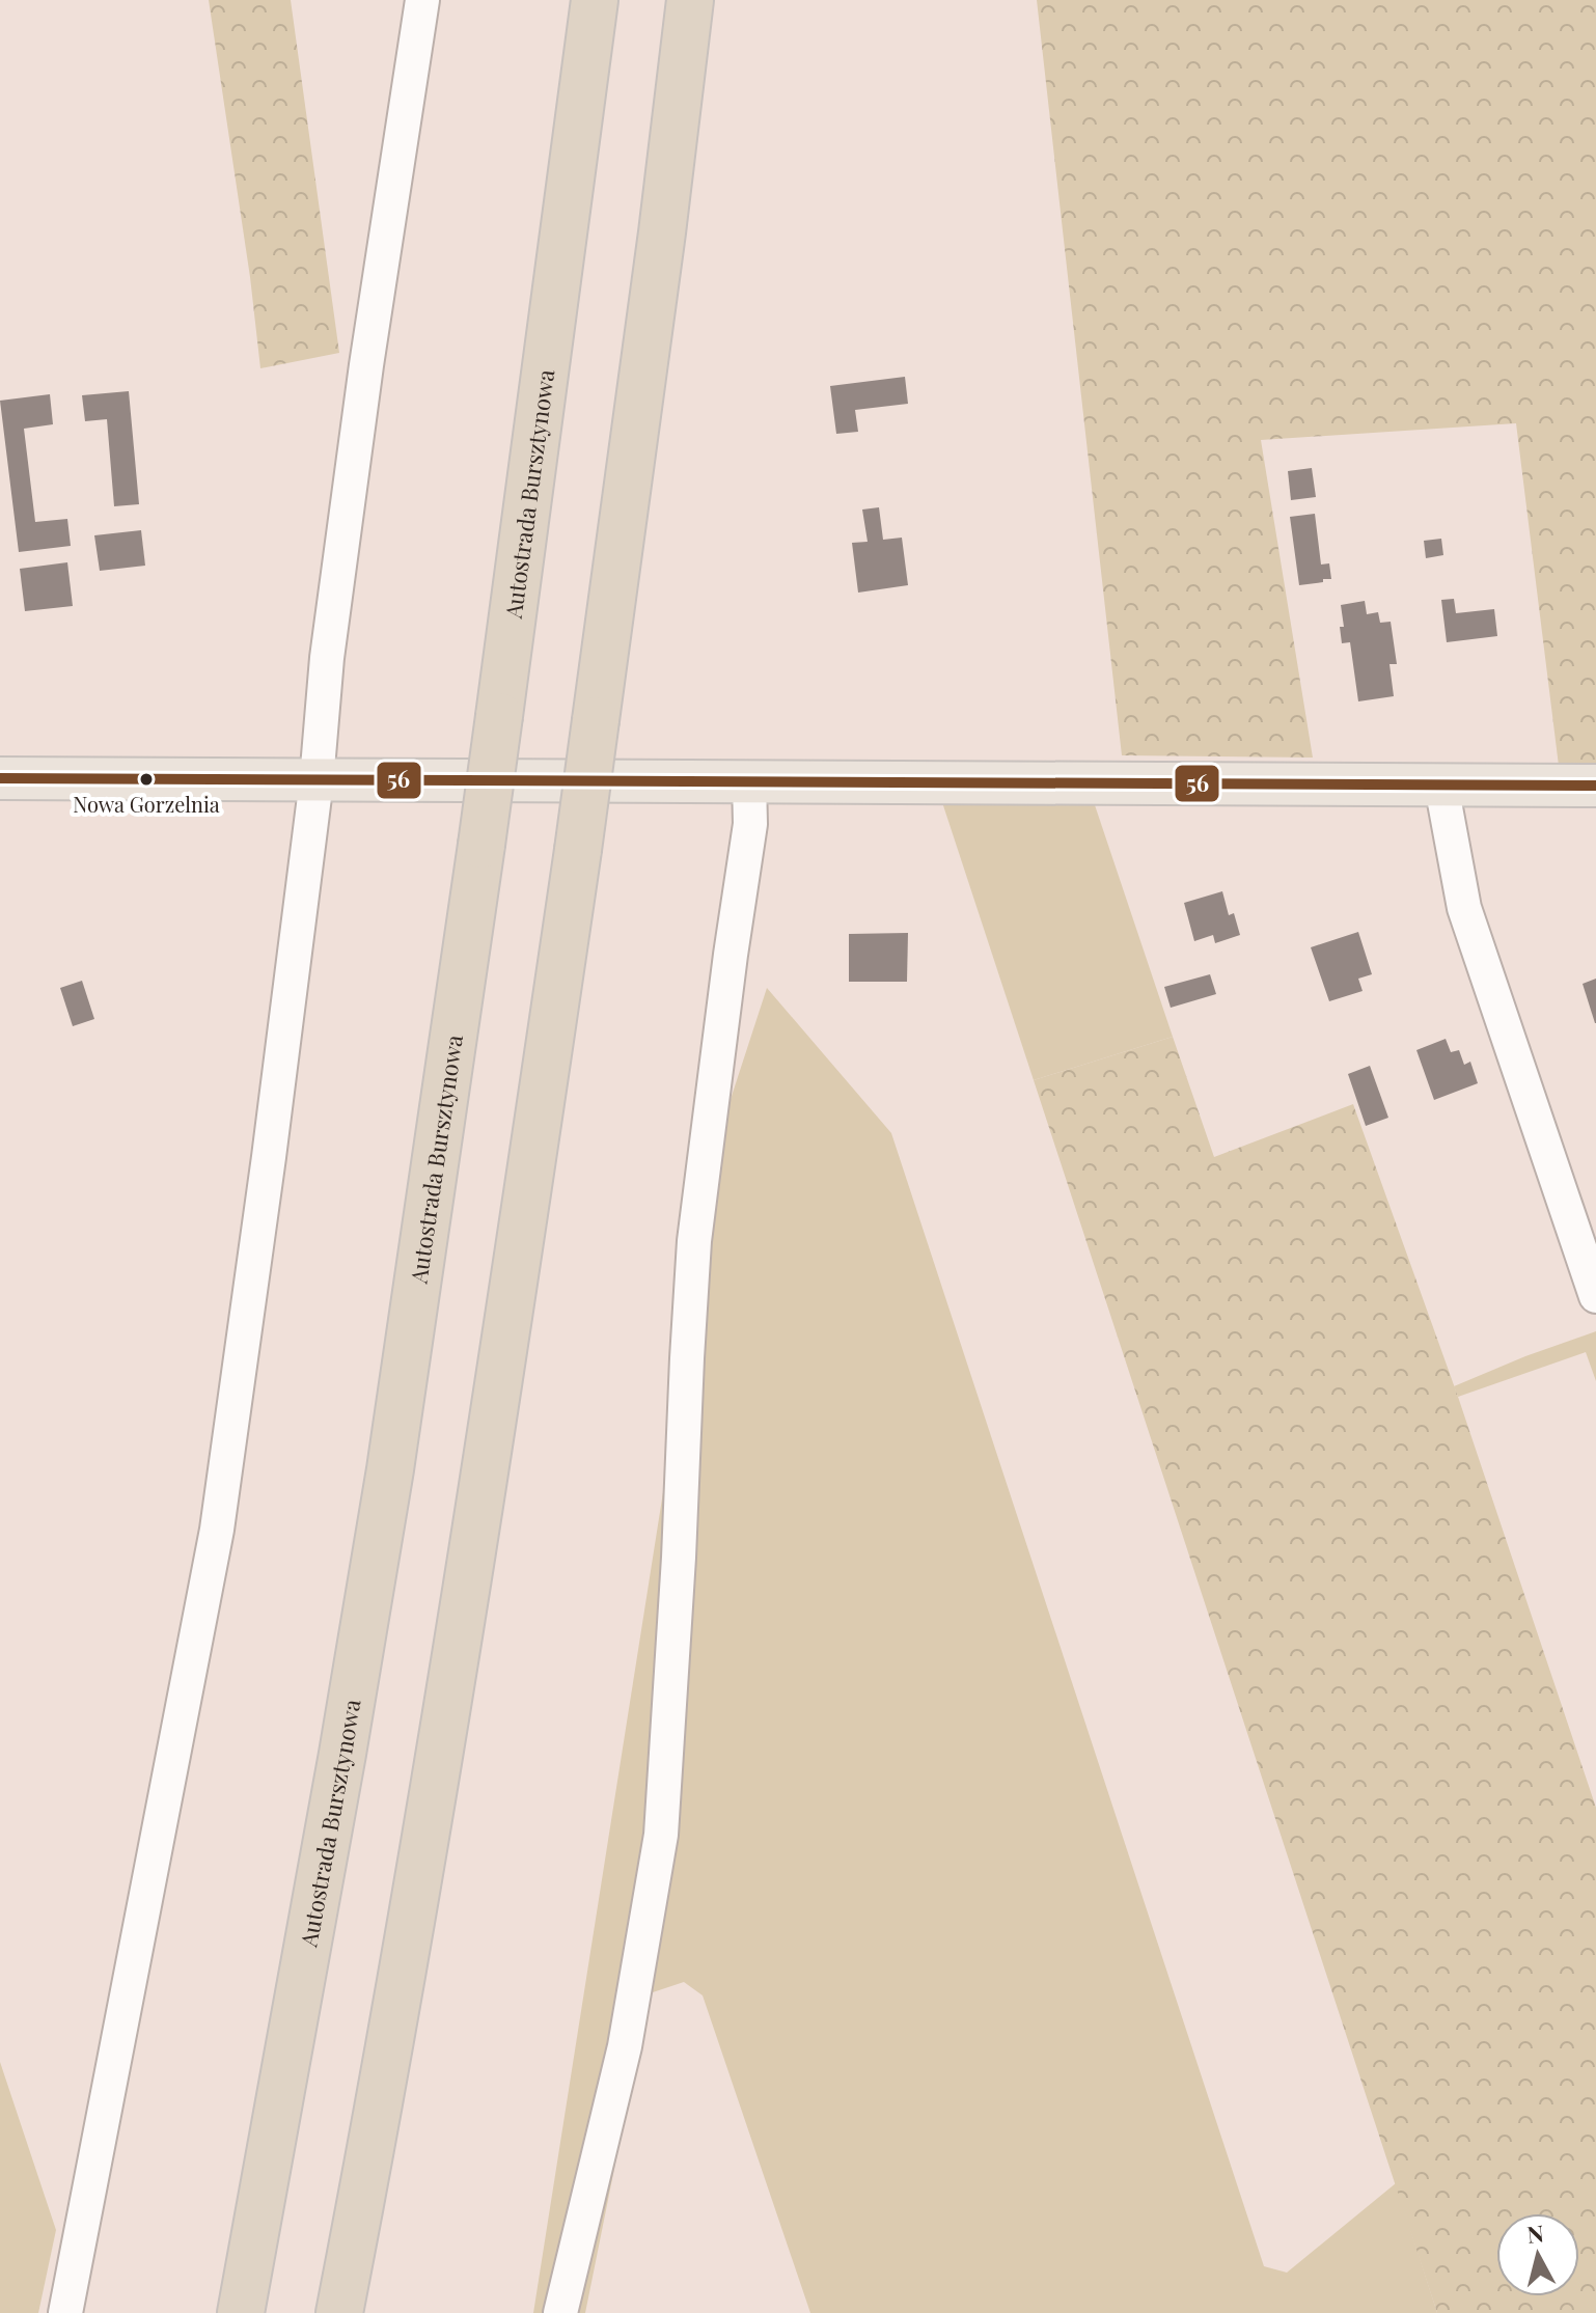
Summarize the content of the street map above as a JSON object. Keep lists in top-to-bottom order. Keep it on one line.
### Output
{"streets":{"highway":["Autostrada Bursztynowa"]},"places":["Nowa Gorzelnia"],"lines":["transit line 56"],"north":"top"}
